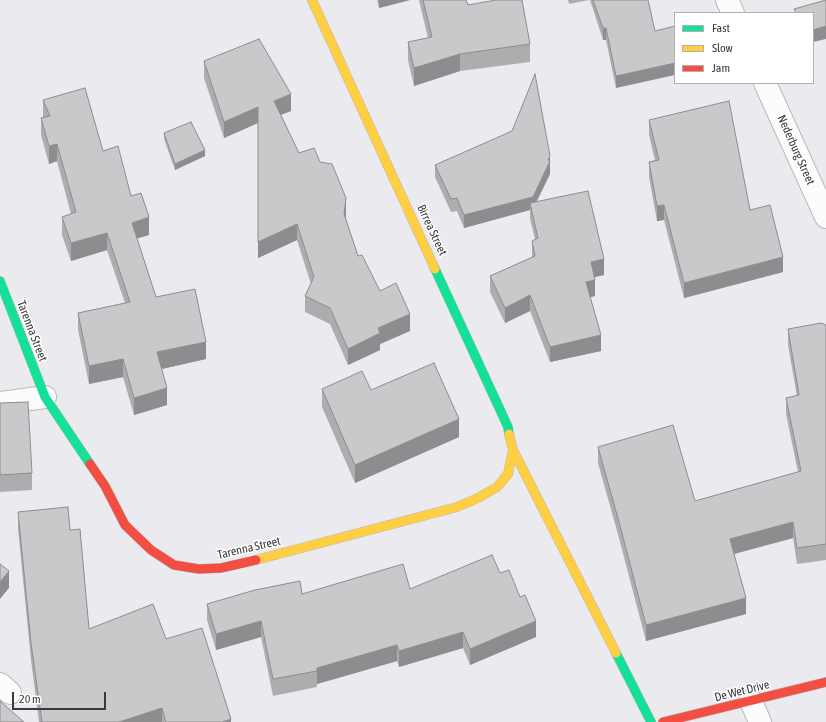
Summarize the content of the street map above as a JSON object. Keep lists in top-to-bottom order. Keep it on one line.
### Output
{"streets":{"street":["Nederburg Street","Birrea Street","Tarenna Street","De Wet Drive"]},"crossings":[["Birrea Street","Tarenna Street"]],"legend":["Fast","Slow","Jam"],"scale_bar":"20 m"}
